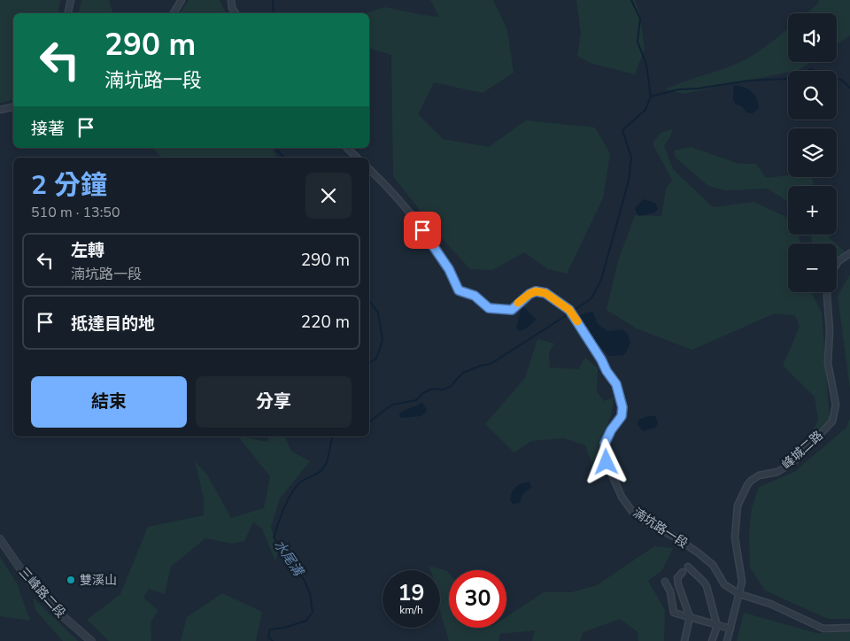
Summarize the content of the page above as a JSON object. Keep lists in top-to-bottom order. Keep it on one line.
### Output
{"streets":{"street":["峰城二路","湳坑路一段","三峰路二段"]},"crossings":[["峰城二路","湳坑路一段"]],"water":["水尾溝"],"places":["雙溪山"],"page":{"map_buttons":["+","−"],"turn":["290 m","湳坑路一段"],"then":"接著","heading":["2 分鐘","510 m · 13:50"],"list":[{"name":"左轉","note":"湳坑路一段","value":"290 m"},{"name":"抵達目的地","value":"220 m"}],"buttons":["結束","分享"],"speed":"19 km/h","limit":"30"}}
